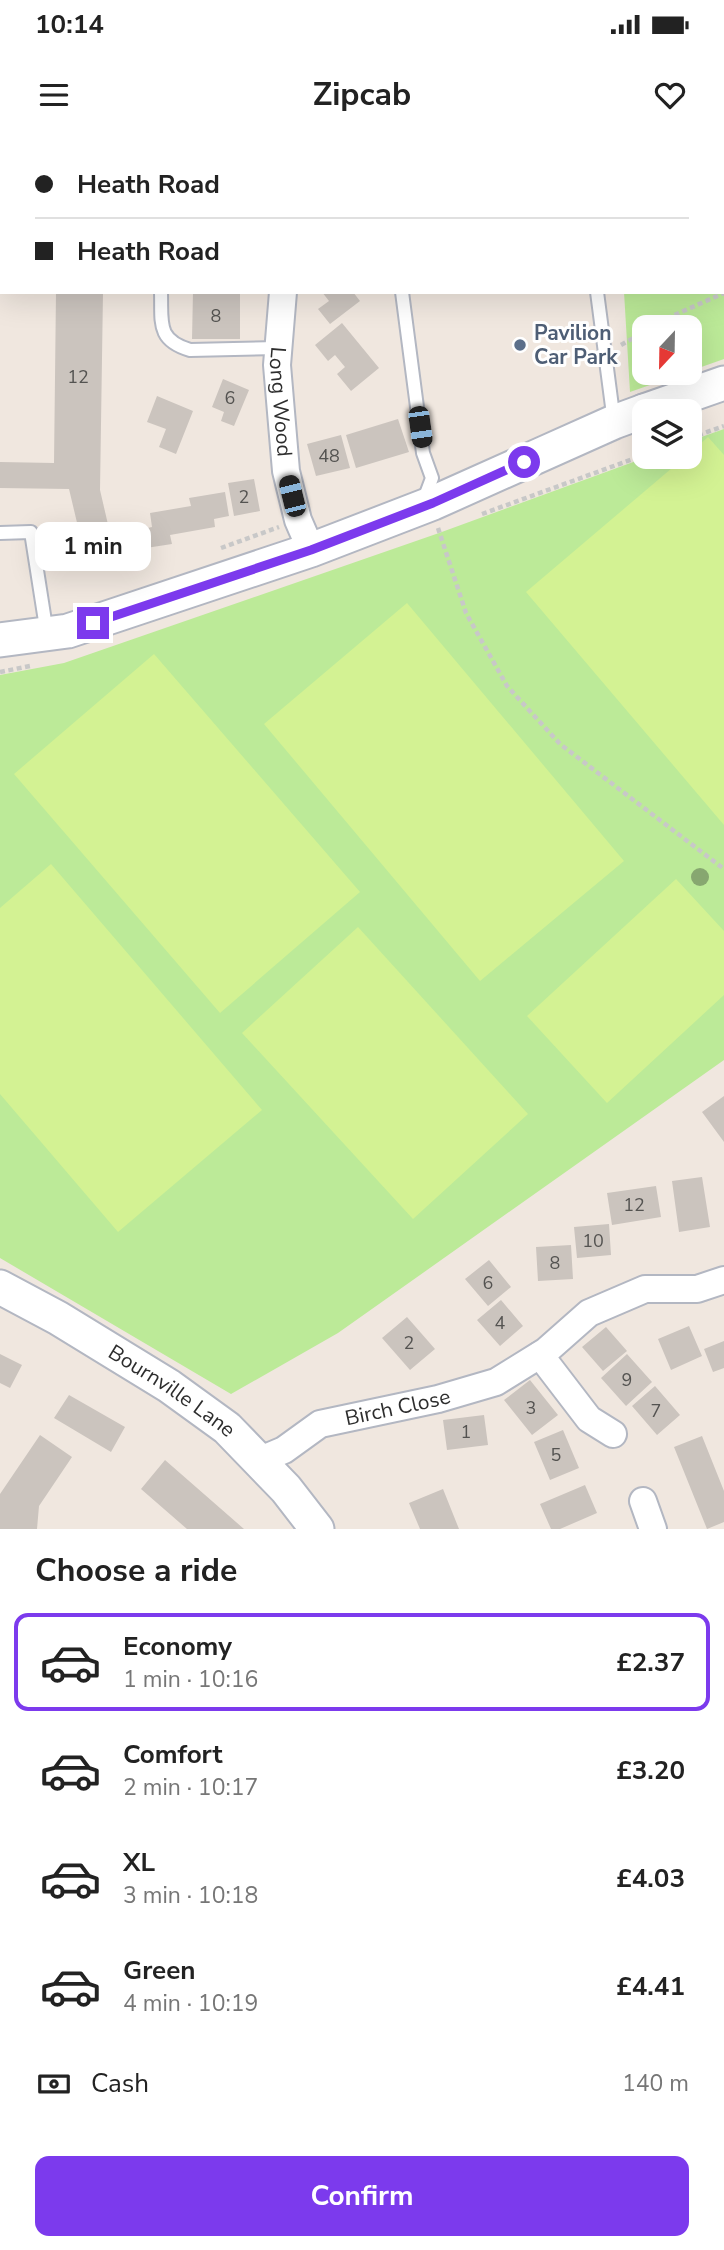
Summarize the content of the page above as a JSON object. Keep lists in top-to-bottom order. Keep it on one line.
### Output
{"streets":{"street":["Long Wood","Bournville Lane","Birch Close"]},"crossings":[["Bournville Lane","Birch Close"]],"places":["Pavilion Car Park"],"house_numbers":["8","12","6","48","2","12","10","8","6","4","2","9","3","7","1","5"],"north":"bottom","page":{"status":"10:14","header":"Zipcab","banner":["Heath Road","Heath Road"],"bubble":"1 min","heading":"Choose a ride","list":[{"name":"Economy","note":"1 min · 10:16","value":"£2.37"},{"name":"Comfort","note":"2 min · 10:17","value":"£3.20"},{"name":"XL","note":"3 min · 10:18","value":"£4.03"},{"name":"Green","note":"4 min · 10:19","value":"£4.41"}],"pay":["Cash","140 m"],"buttons":"Confirm"}}
